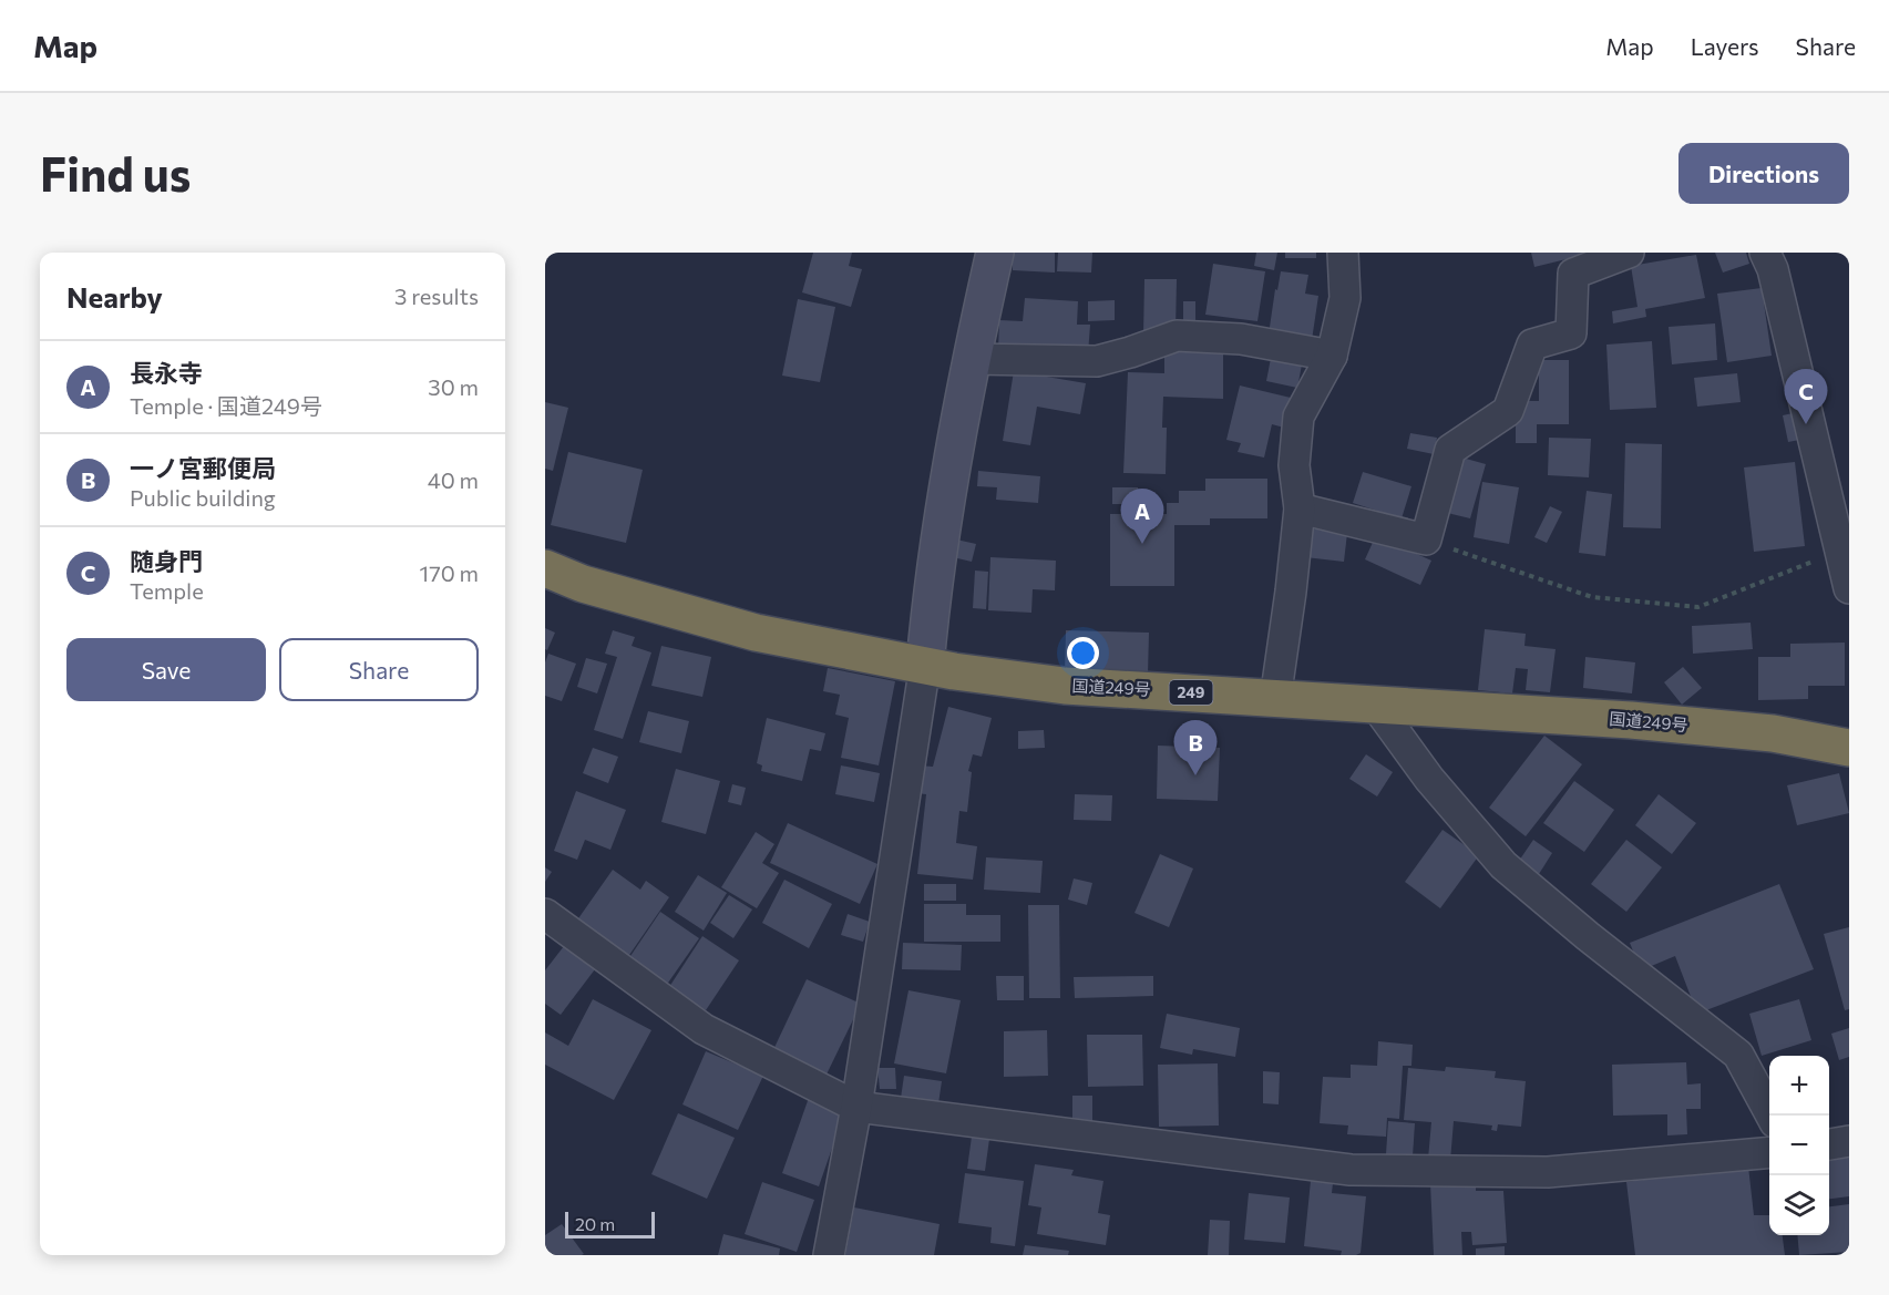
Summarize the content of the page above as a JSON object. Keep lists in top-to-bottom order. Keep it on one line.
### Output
{"streets":{"highway":["国道249号","249"]},"scale_bar":"20 m","page":{"header":"Map","nav":["Map","Layers","Share"],"buttons":["Directions",["Save","Share"]],"title":"Find us","heading":["Nearby","3 results"],"list":[{"mark":"A","name":"長永寺","note":"Temple · 国道249号","value":"30 m"},{"mark":"B","name":"一ノ宮郵便局","note":"Public building","value":"40 m"},{"mark":"C","name":"随身門","note":"Temple","value":"170 m"}],"pins":["C","A","B"],"map_buttons":["+","−"],"scale":"20 m"}}
